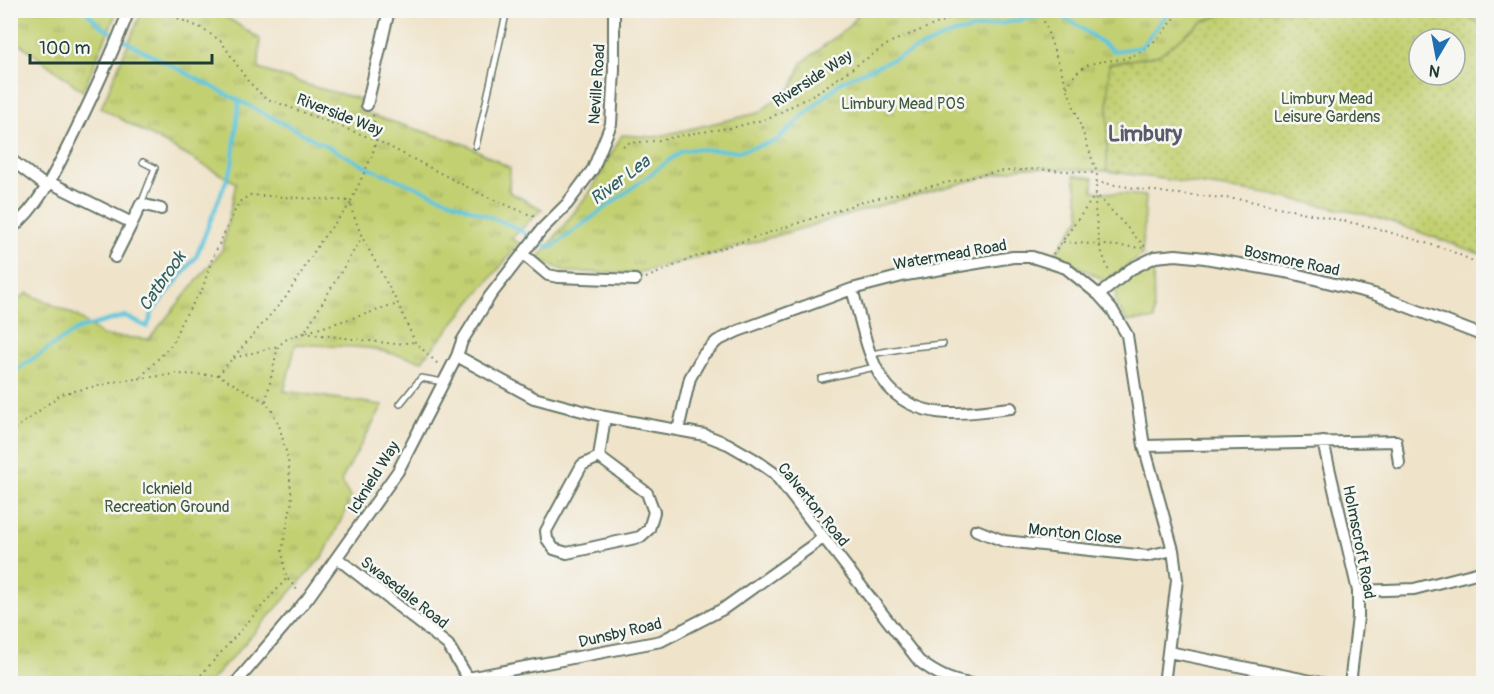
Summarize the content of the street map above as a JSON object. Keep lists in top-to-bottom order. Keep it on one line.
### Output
{"streets":{"street":["Neville Road","Watermead Road","Bosmore Road","Icknield Way","Calverton Road","Monton Close","Holmscroft Road","Swasedale Road","Dunsby Road"],"path":["Riverside Way"]},"crossings":[["Riverside Way","Neville Road"],["Neville Road","Icknield Way"],["Watermead Road","Bosmore Road"],["Watermead Road","Calverton Road"],["Watermead Road","Monton Close"],["Icknield Way","Calverton Road"],["Icknield Way","Swasedale Road"],["Calverton Road","Dunsby Road"],["Swasedale Road","Dunsby Road"]],"districts":["Limbury"],"water":["River Lea","Catbrook"],"parks":["Limbury Mead Leisure Gardens","Limbury Mead POS","Icknield Recreation Ground"],"scale_bar":"100 m","north":"bottom"}
